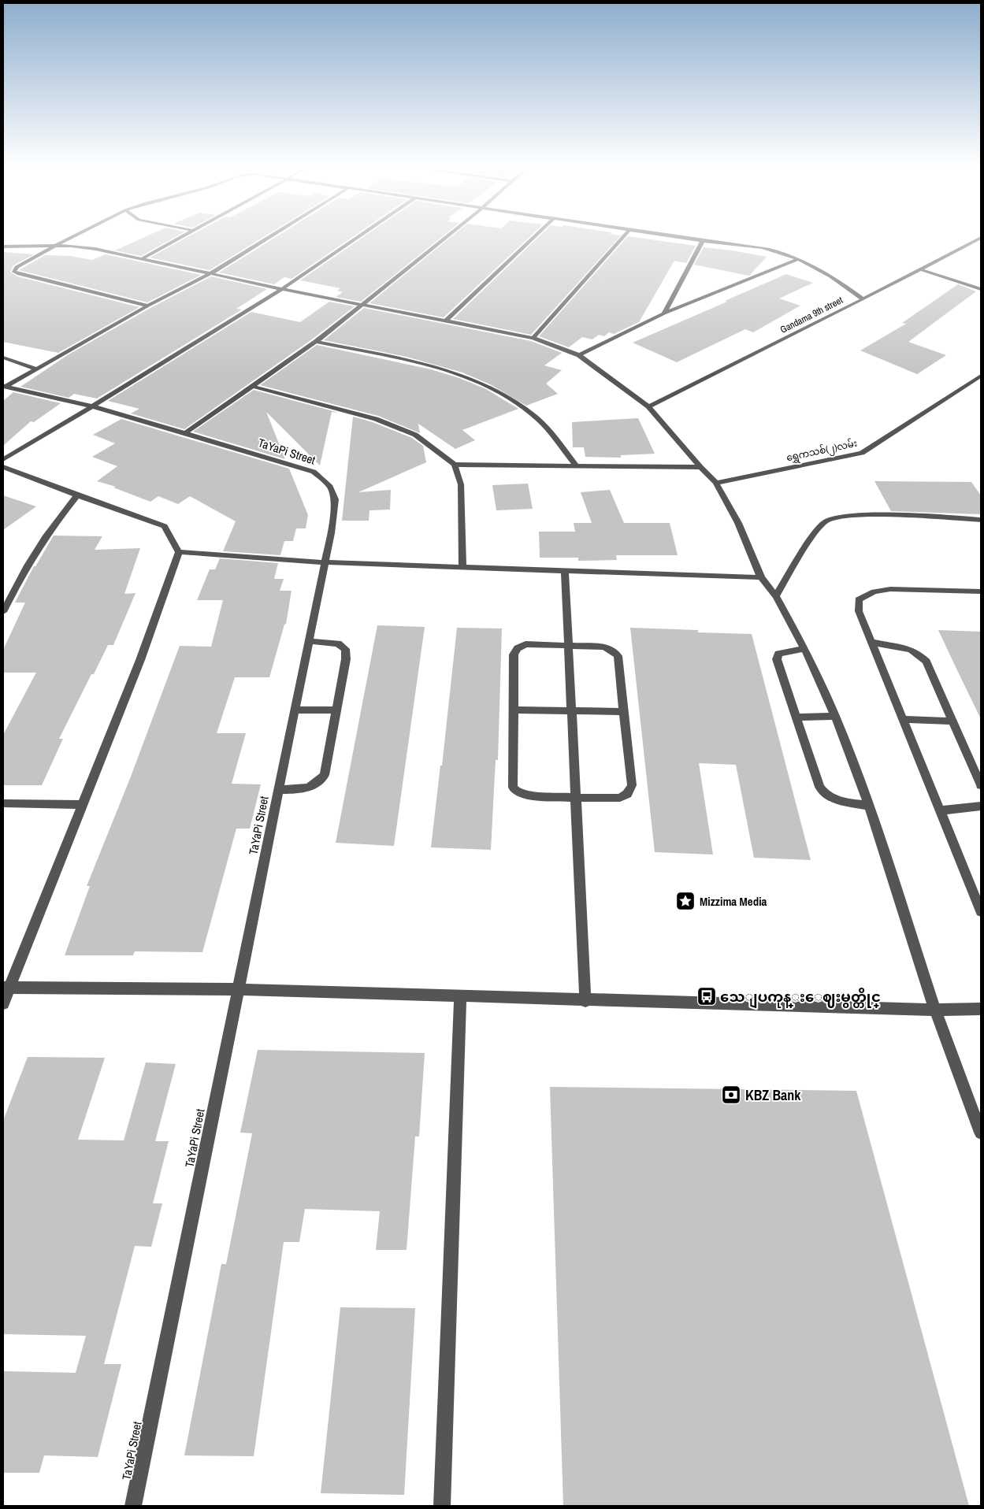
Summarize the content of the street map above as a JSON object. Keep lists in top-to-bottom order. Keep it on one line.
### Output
{"streets":{"street":["Gandama 9th street","ရွှေကသစ်(၂)လမ်း","TaYaPi Street"]},"places":{"place":["Mizzima Media"],"bus stop":["သေျပကုန္းေဈးမွတ္တိုင္"],"bank":["KBZ Bank"]}}
